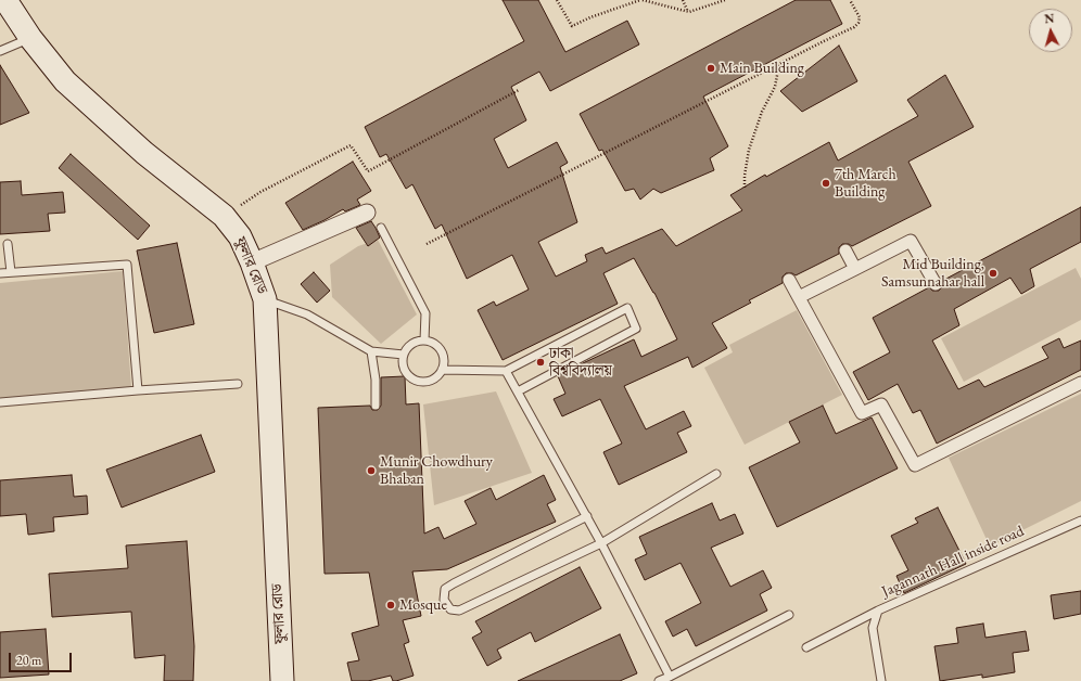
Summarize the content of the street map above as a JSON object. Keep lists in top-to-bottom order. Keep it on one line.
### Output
{"streets":{"main road":["ফুলার রোড"],"lane":["Jagannath Hall inside road"]},"places":["Main Building","7th March Building","Mid Building, Samsunnahar hall","ঢাকা বিশ্ববিদ্যালয়","Munir Chowdhury Bhaban","Mosque"],"scale_bar":"20 m","north":"top"}
